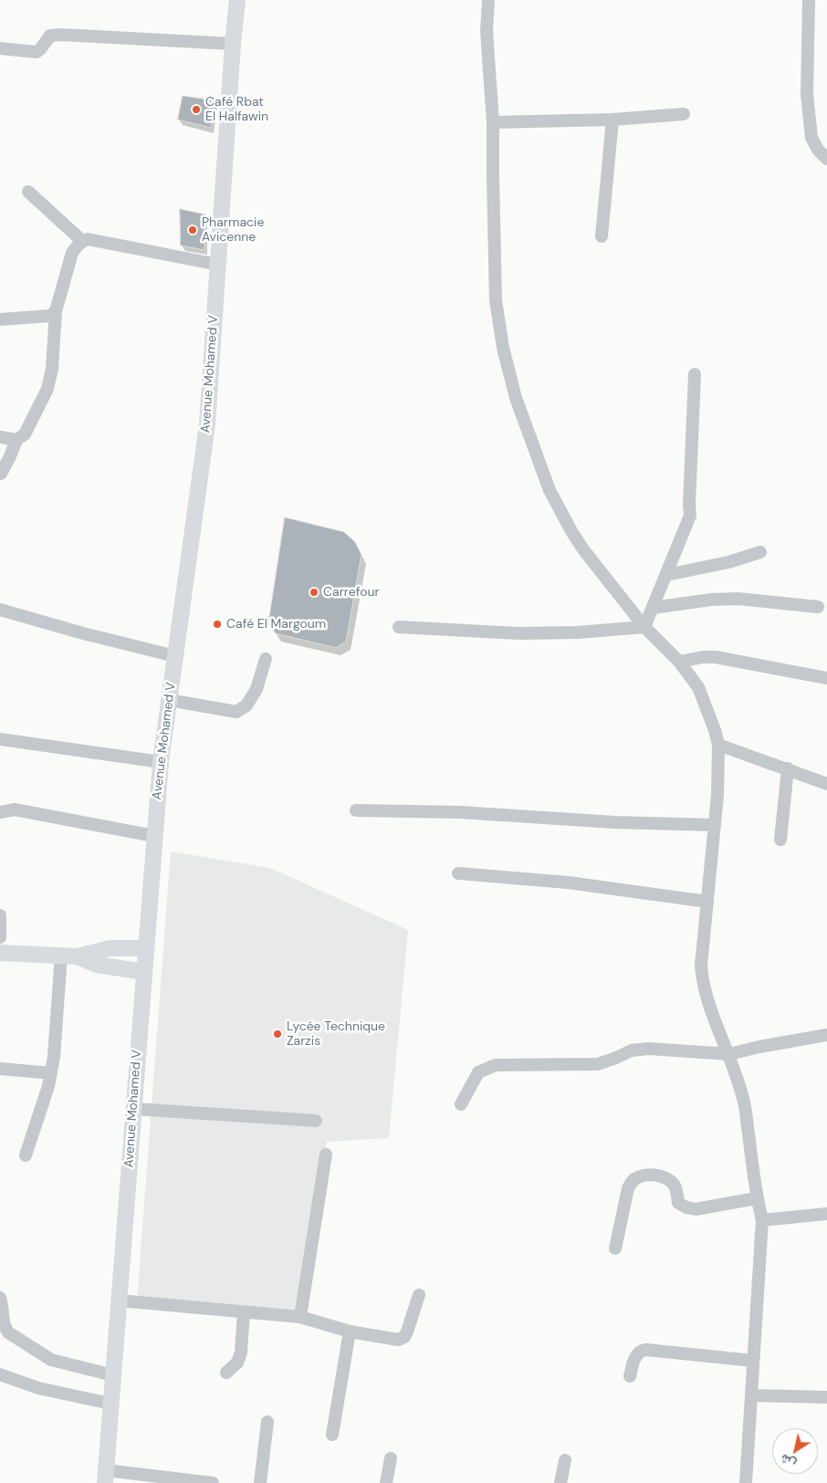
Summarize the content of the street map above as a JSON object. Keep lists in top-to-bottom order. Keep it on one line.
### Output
{"streets":{"main road":["Avenue Mohamed V"]},"places":["Café Rbat El Halfawin","Pharmacie Avicenne","Carrefour","Café El Margoum","Lycée Technique Zarzis"],"north":"bottom left"}
